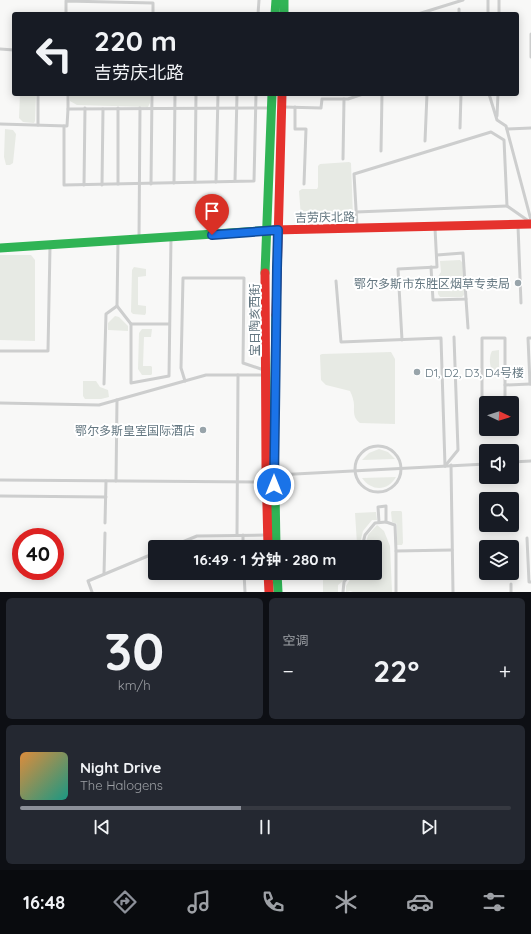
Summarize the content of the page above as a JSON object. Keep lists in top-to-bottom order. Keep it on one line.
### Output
{"streets":{"street":["吉劳庆北路","宝日陶亥西街"]},"crossings":[["吉劳庆北路","宝日陶亥西街"]],"places":["鄂尔多斯市东胜区烟草专卖局","D1, D2, D3, D4号楼","鄂尔多斯皇室国际酒店"],"north":"right","page":{"turn":["220 m","吉劳庆北路"],"limit":"40","trip":"16:49 · 1 分钟 · 280 m","tile":[["30","km/h"],"空调"],"heat":["−","22°","+"],"song":["Night Drive","The Halogens"],"tabs":"16:48"}}
